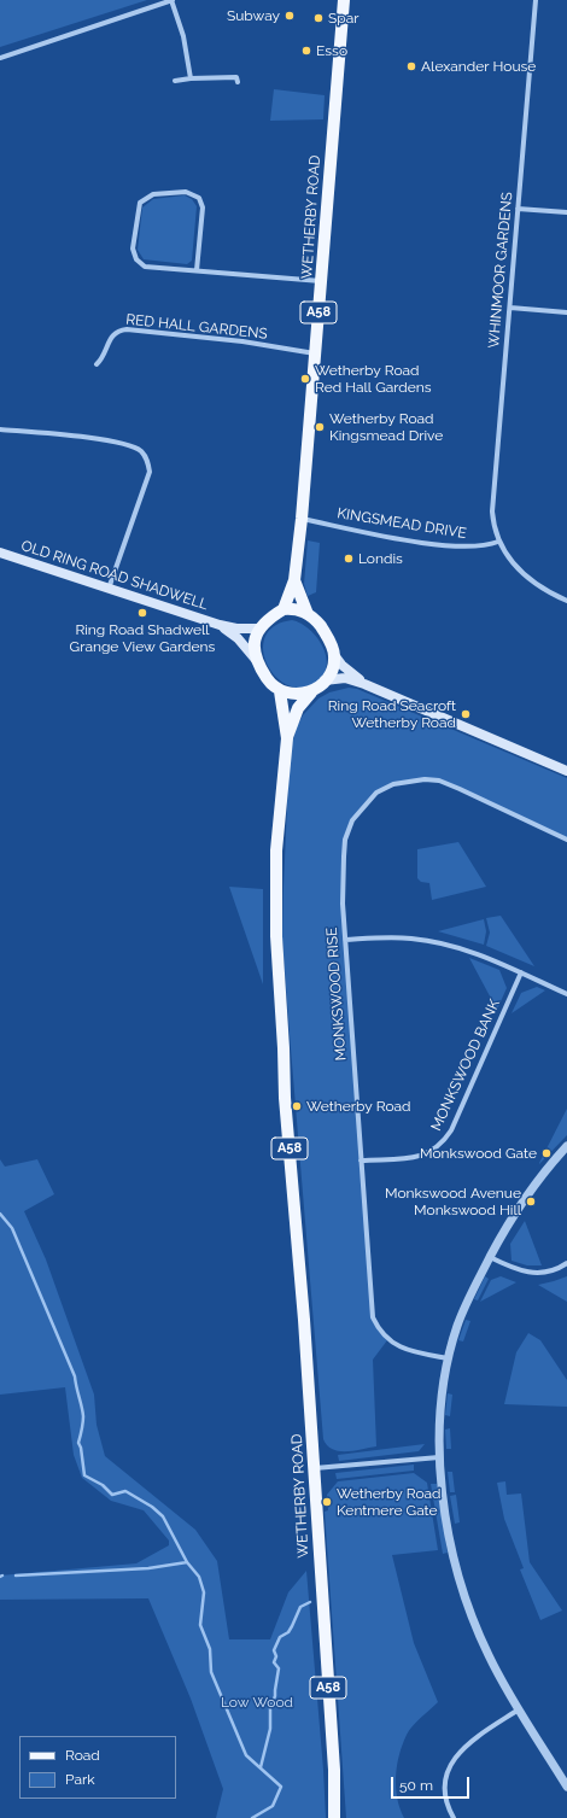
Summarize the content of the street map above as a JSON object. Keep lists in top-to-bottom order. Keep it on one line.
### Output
{"streets":{"main road":["WETHERBY ROAD","A58","OLD RING ROAD SHADWELL"],"street":["WHINMOOR GARDENS","RED HALL GARDENS","KINGSMEAD DRIVE","MONKSWOOD RISE","MONKSWOOD BANK"]},"crossings":[["WETHERBY ROAD","A58"],["WETHERBY ROAD","RED HALL GARDENS"],["WETHERBY ROAD","KINGSMEAD DRIVE"],["WHINMOOR GARDENS","KINGSMEAD DRIVE"],["A58","OLD RING ROAD SHADWELL"],["MONKSWOOD RISE","MONKSWOOD BANK"]],"parks":["Low Wood"],"places":["Subway","Spar","Esso","Alexander House","Wetherby Road Red Hall Gardens","Wetherby Road Kingsmead Drive","Londis","Ring Road Shadwell Grange View Gardens","Ring Road Seacroft Wetherby Road","Wetherby Road","Monkswood Gate","Monkswood Avenue Monkswood Hill","Wetherby Road Kentmere Gate"],"legend":["Road","Park"],"scale_bar":"50 m"}
